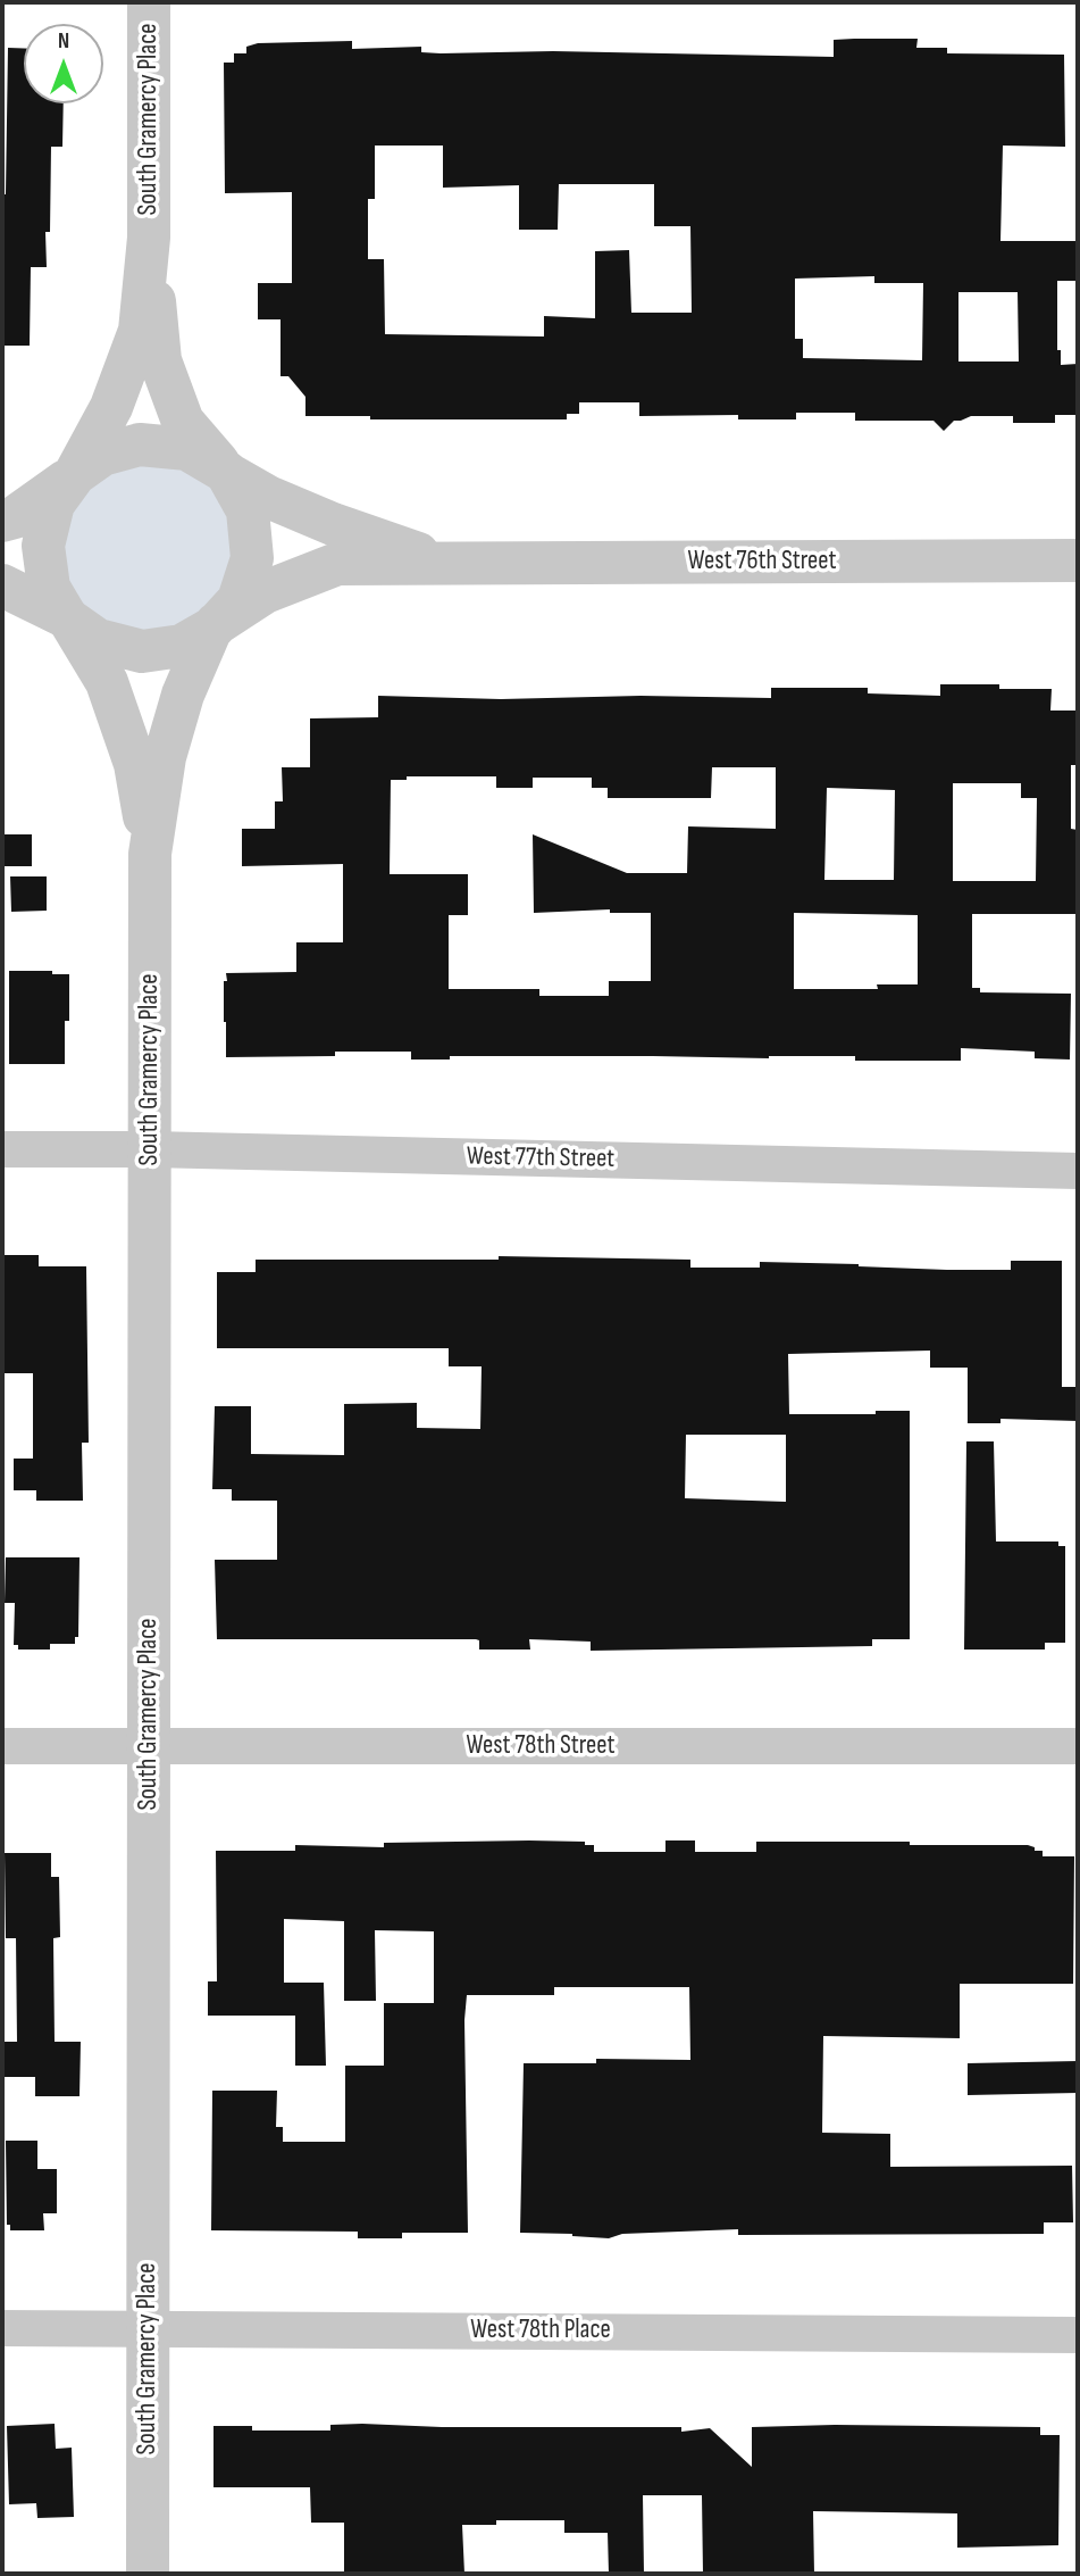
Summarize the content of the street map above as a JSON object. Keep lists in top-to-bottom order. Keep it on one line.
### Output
{"streets":{"street":["South Gramercy Place","West 76th Street","West 77th Street","West 78th Street","West 78th Place"]},"crossings":[["South Gramercy Place","West 76th Street"],["South Gramercy Place","West 77th Street"],["South Gramercy Place","West 78th Street"],["South Gramercy Place","West 78th Place"]],"north":"top"}
